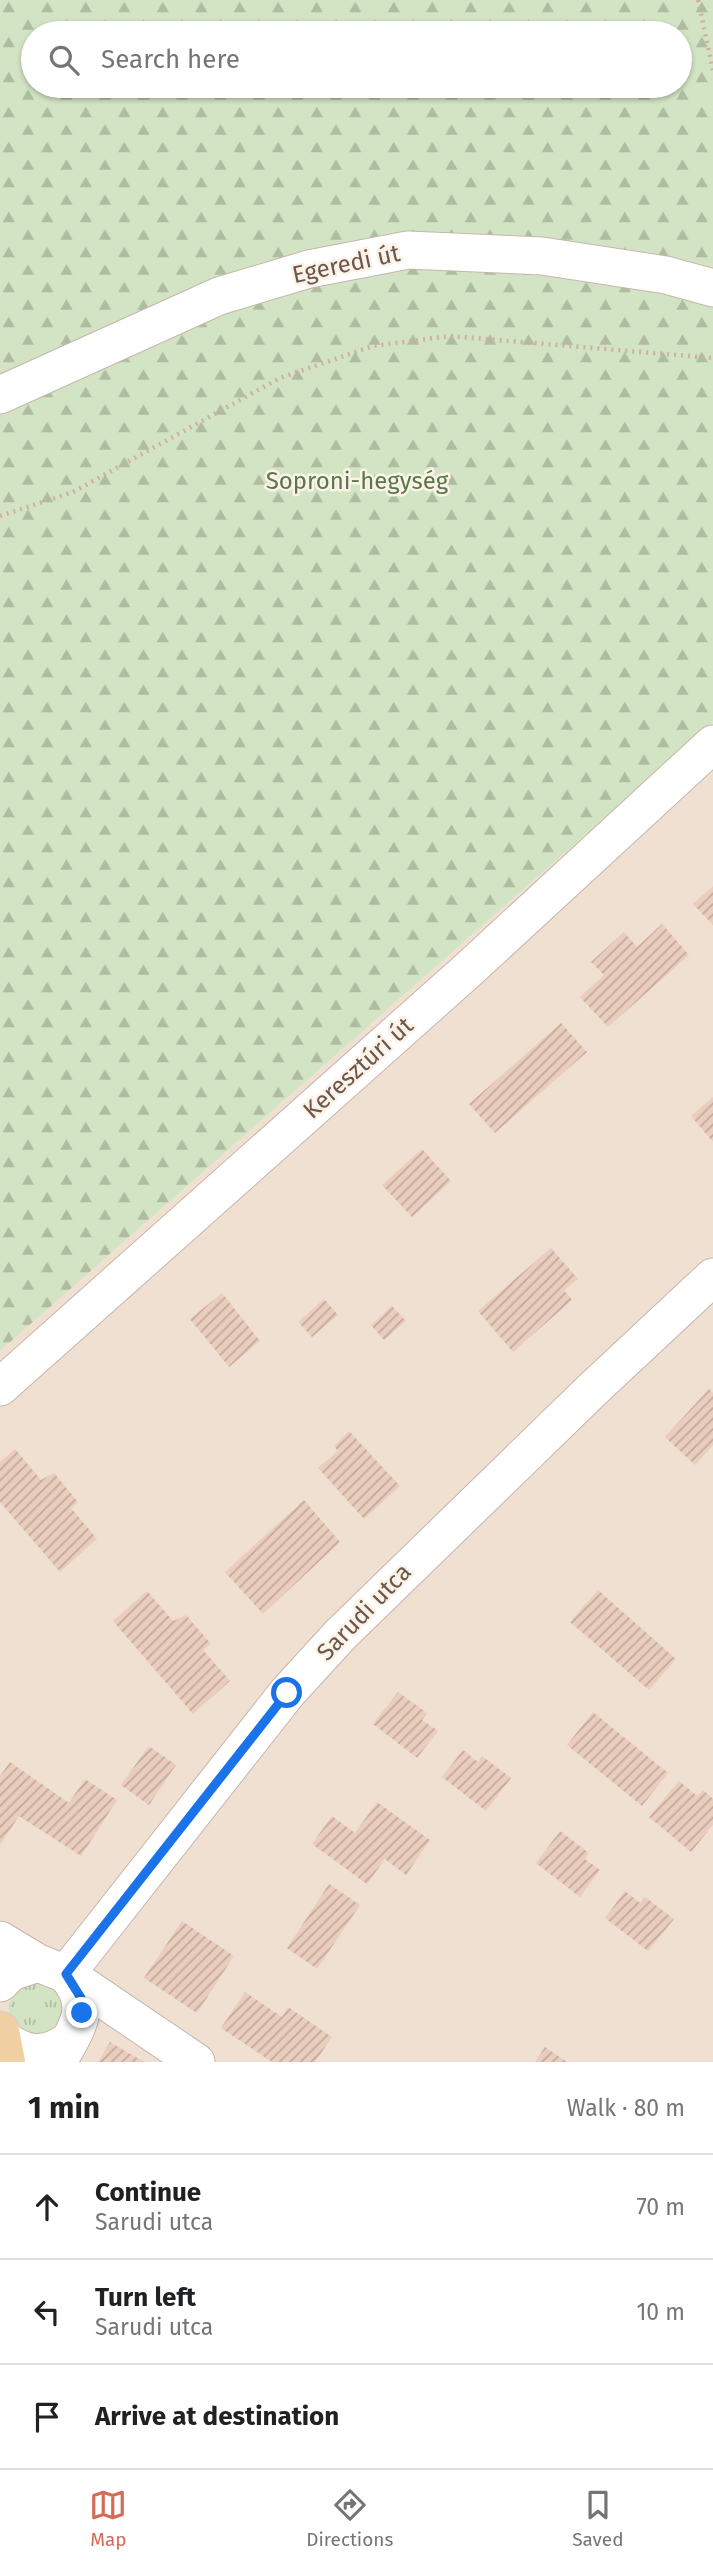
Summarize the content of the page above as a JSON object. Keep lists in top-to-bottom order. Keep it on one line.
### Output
{"streets":{"street":["Egeredi út","Keresztúri út","Sarudi utca"]},"parks":["Soproni-hegység"],"page":{"search":"Search here","heading":["1 min","Walk · 80 m"],"list":[["Continue","Sarudi utca","70 m"],["Turn left","Sarudi utca","10 m"],"Arrive at destination"],"nav":["Map","Directions","Saved"]}}
